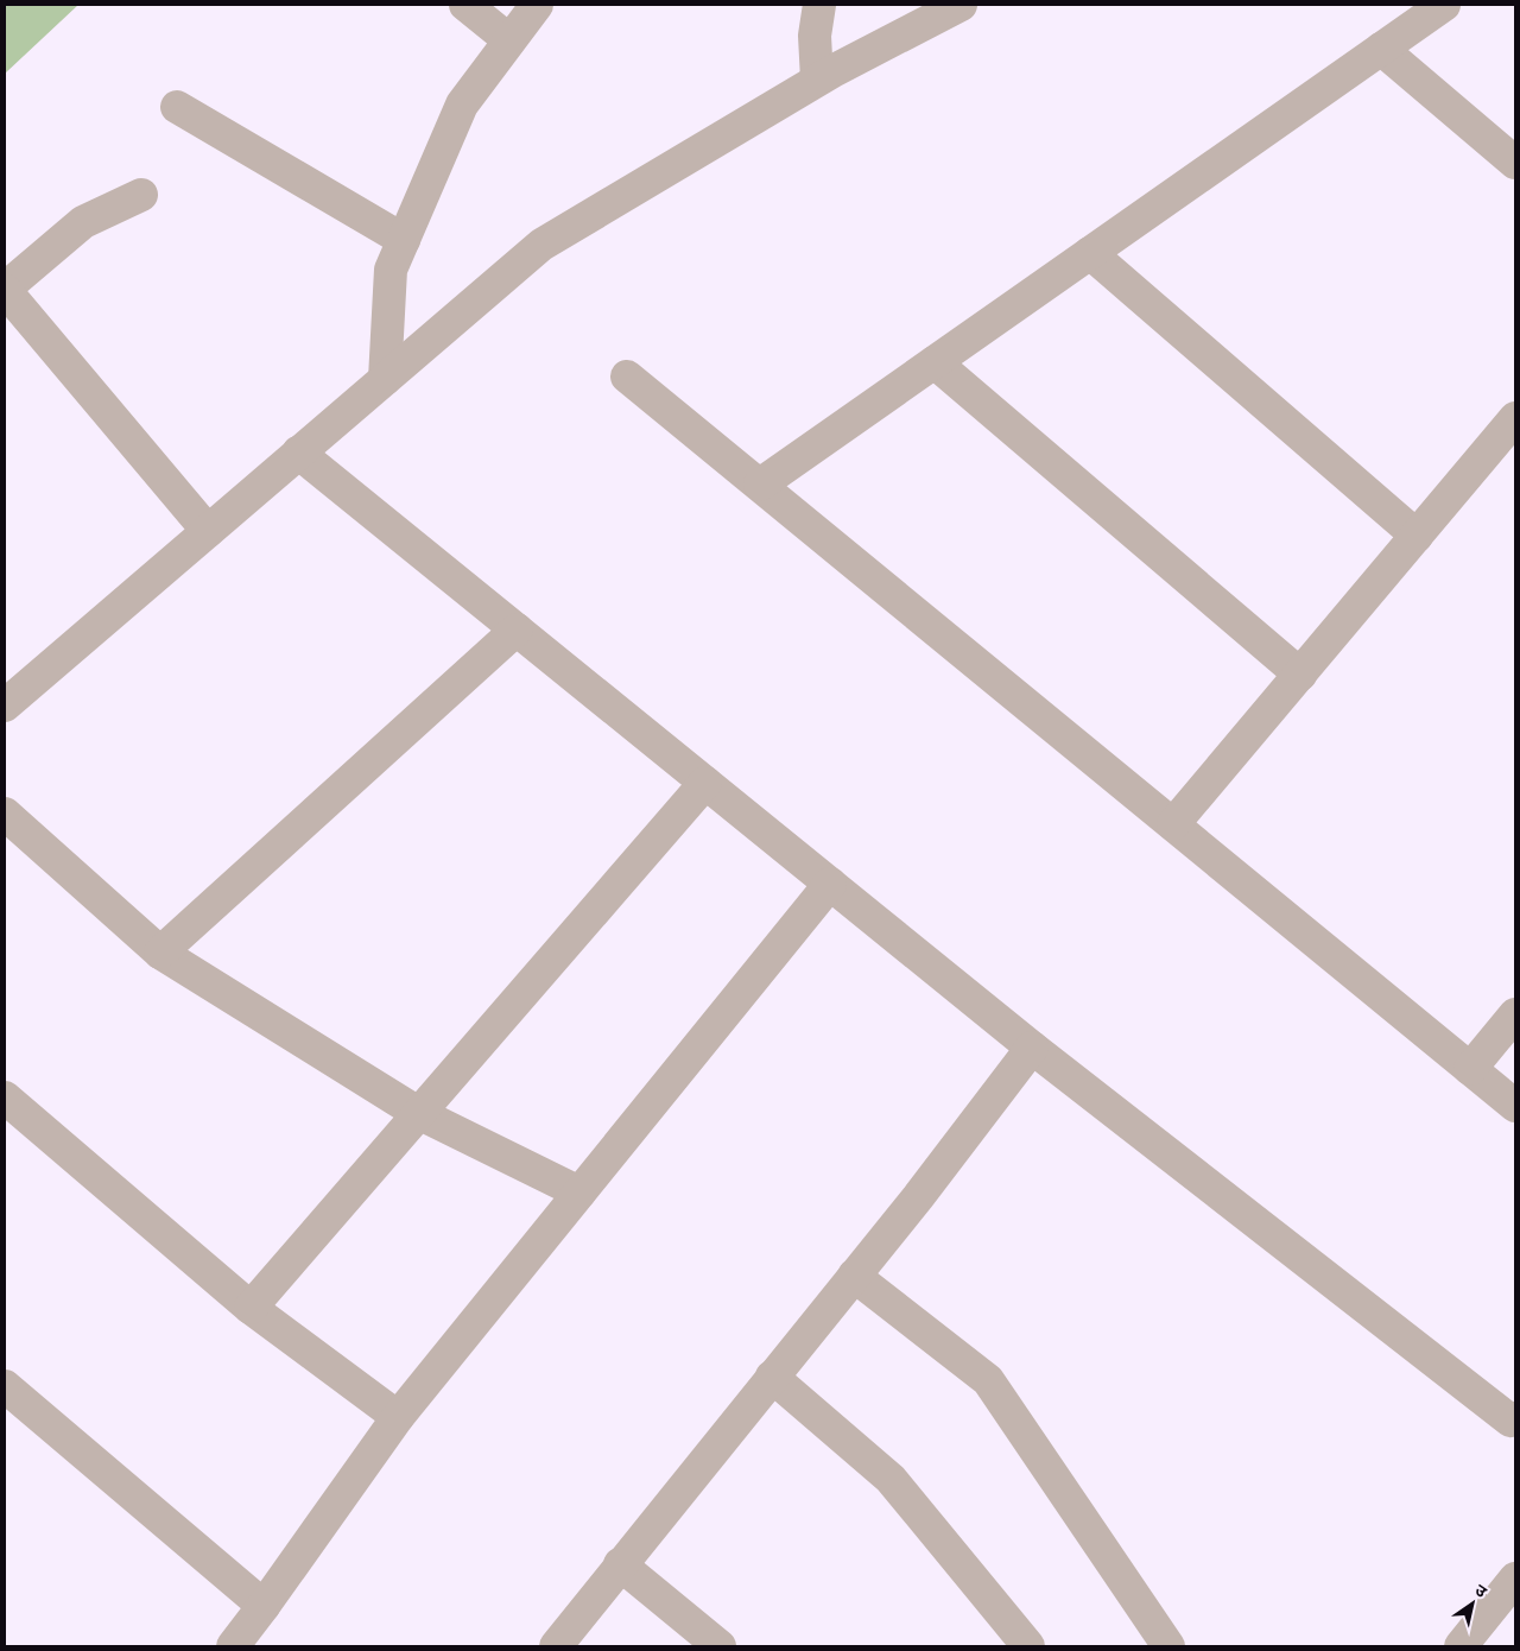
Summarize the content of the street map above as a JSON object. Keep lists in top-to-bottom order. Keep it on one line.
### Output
{"north":"top right"}
